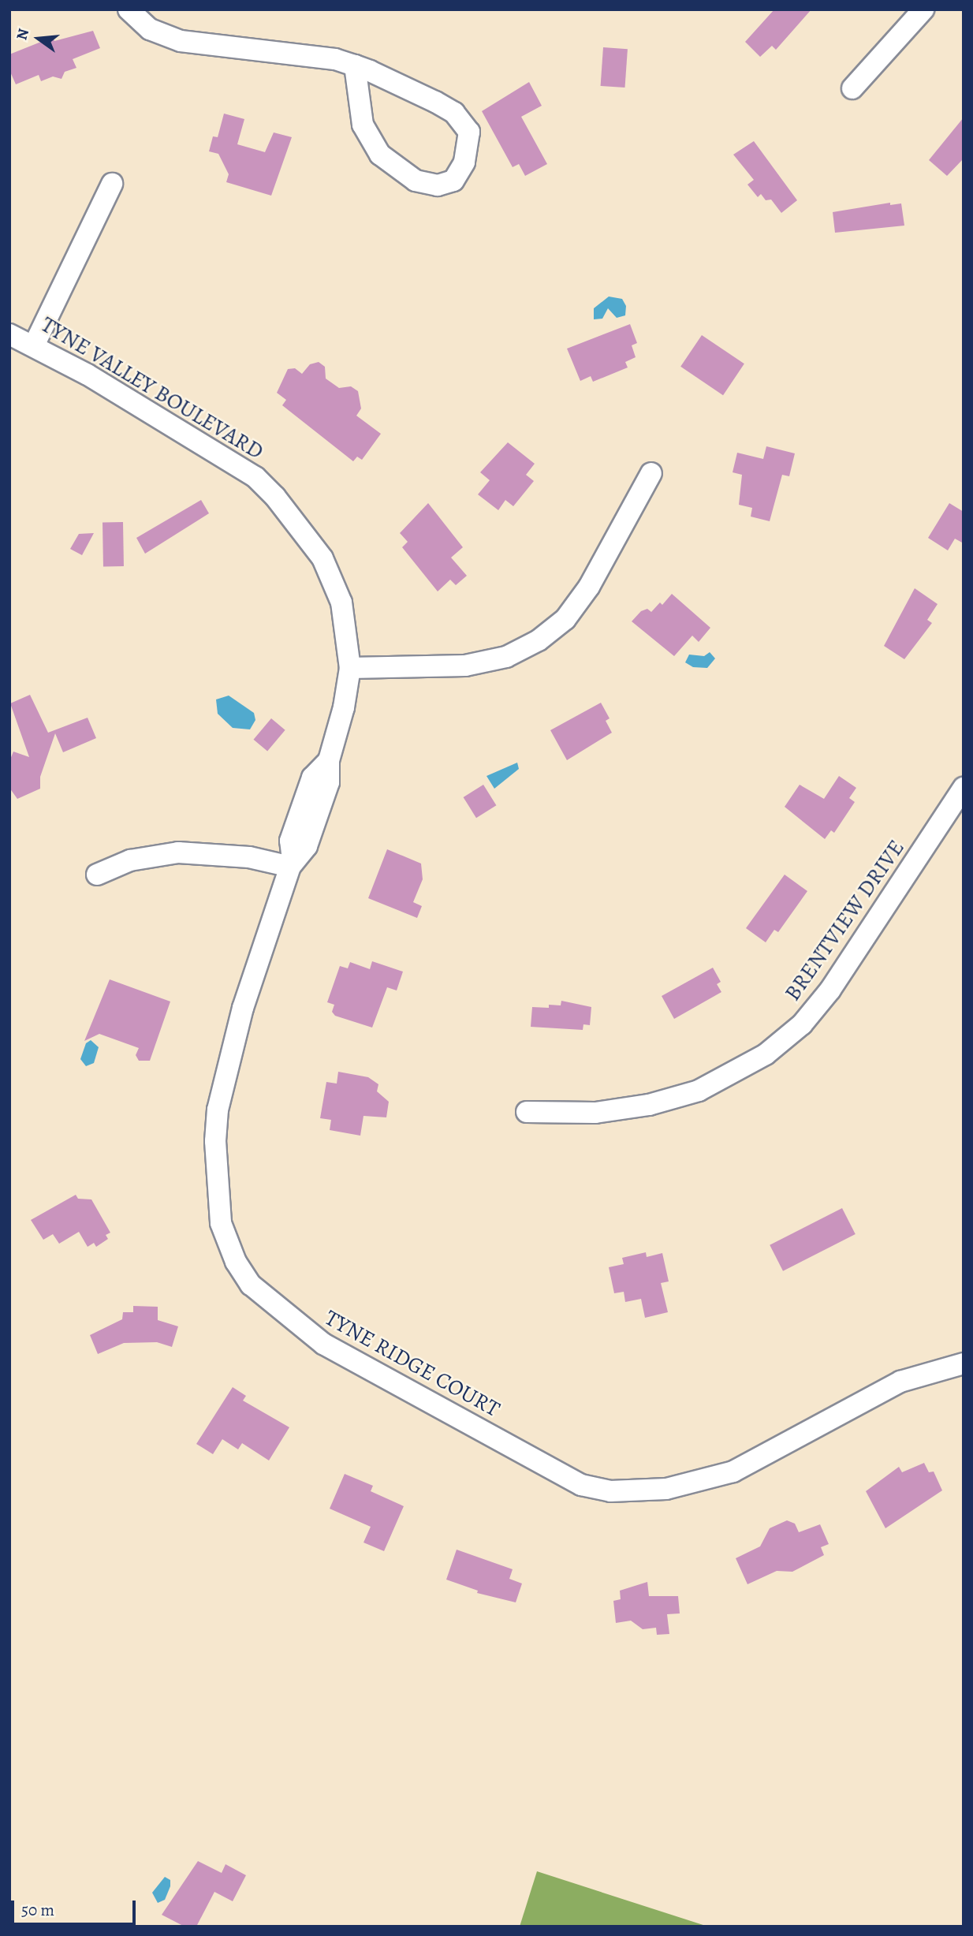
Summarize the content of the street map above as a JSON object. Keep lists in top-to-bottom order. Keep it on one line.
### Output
{"streets":{"street":["TYNE VALLEY BOULEVARD","BRENTVIEW DRIVE","TYNE RIDGE COURT"]},"crossings":[["TYNE VALLEY BOULEVARD","TYNE RIDGE COURT"]],"scale_bar":"50 m","north":"left"}
